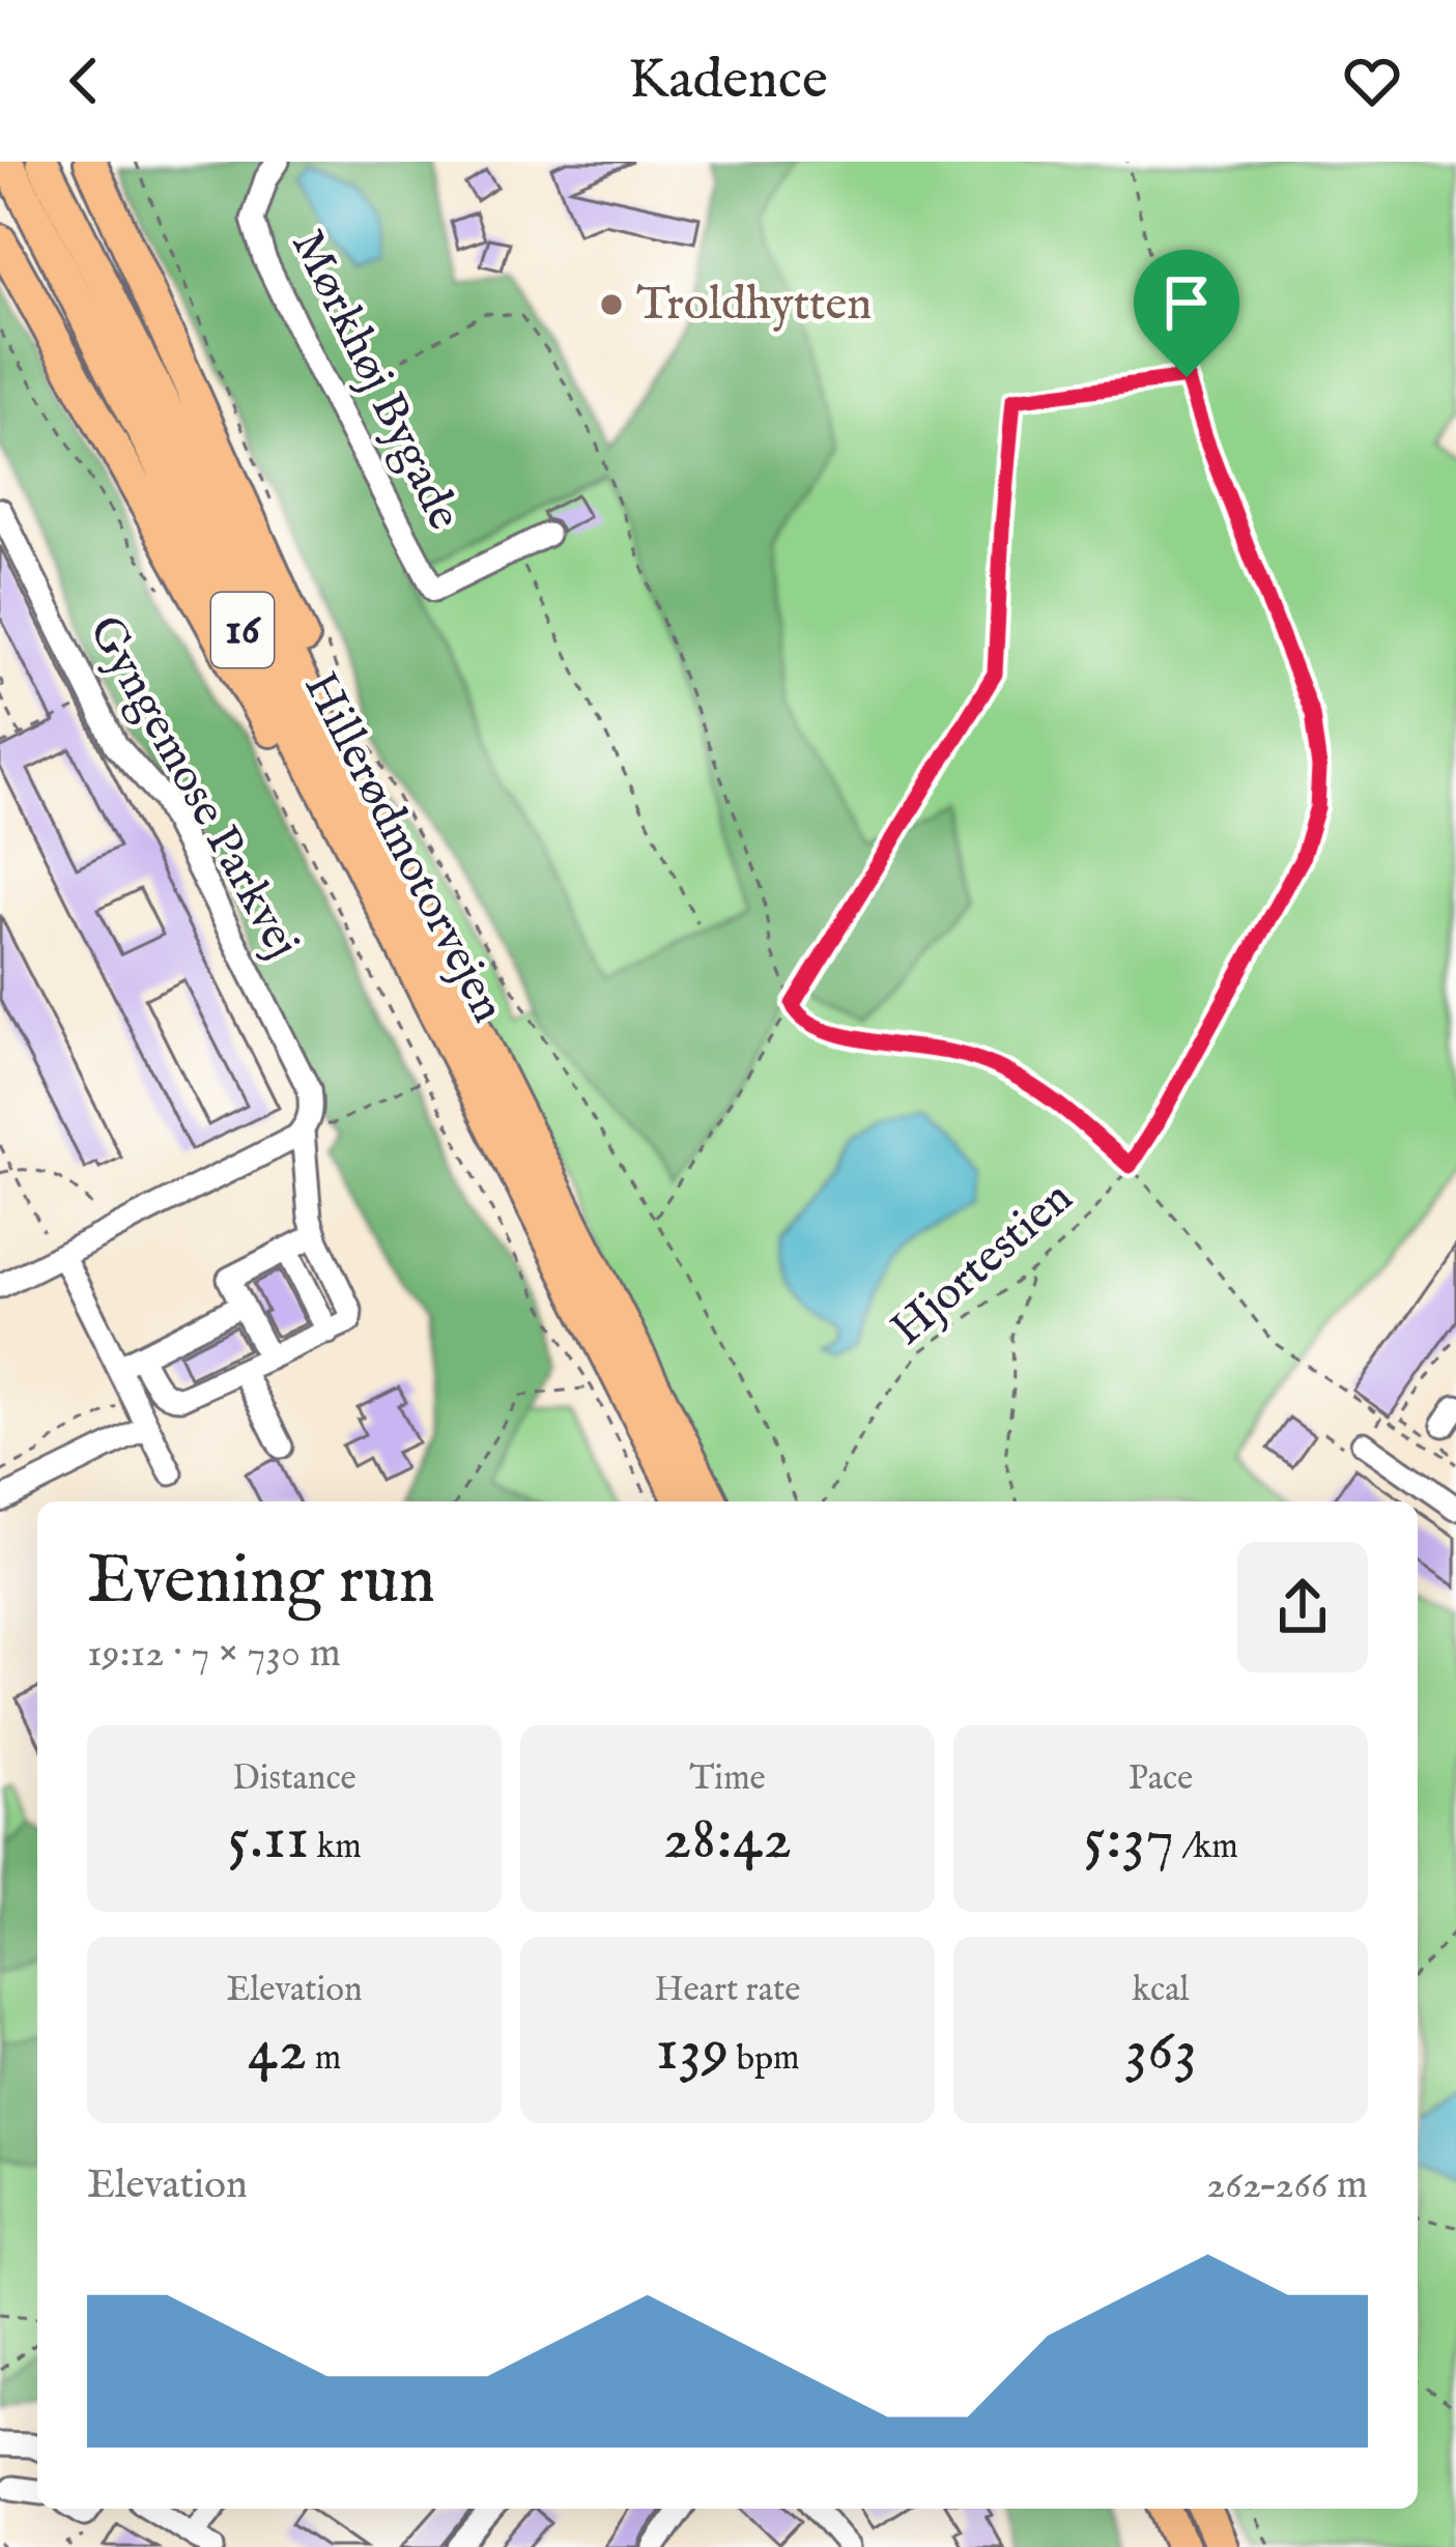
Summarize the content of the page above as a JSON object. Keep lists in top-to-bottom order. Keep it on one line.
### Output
{"streets":{"highway":["16","Hillerødmotorvejen"],"street":["Mørkhøj Bygade","Gyngemose Parkvej"],"path":["Hjortestien"]},"places":["Troldhytten"],"page":{"header":"Kadence","heading":["Evening run","19:12 · 7 × 730 m"],"stats":[["Distance","5.11 km"],["Time","28:42"],["Pace","5:37 /km"],["Elevation","42 m"],["Heart rate","139 bpm"],["kcal","363"]],"chart":["Elevation","262–266 m"]}}
